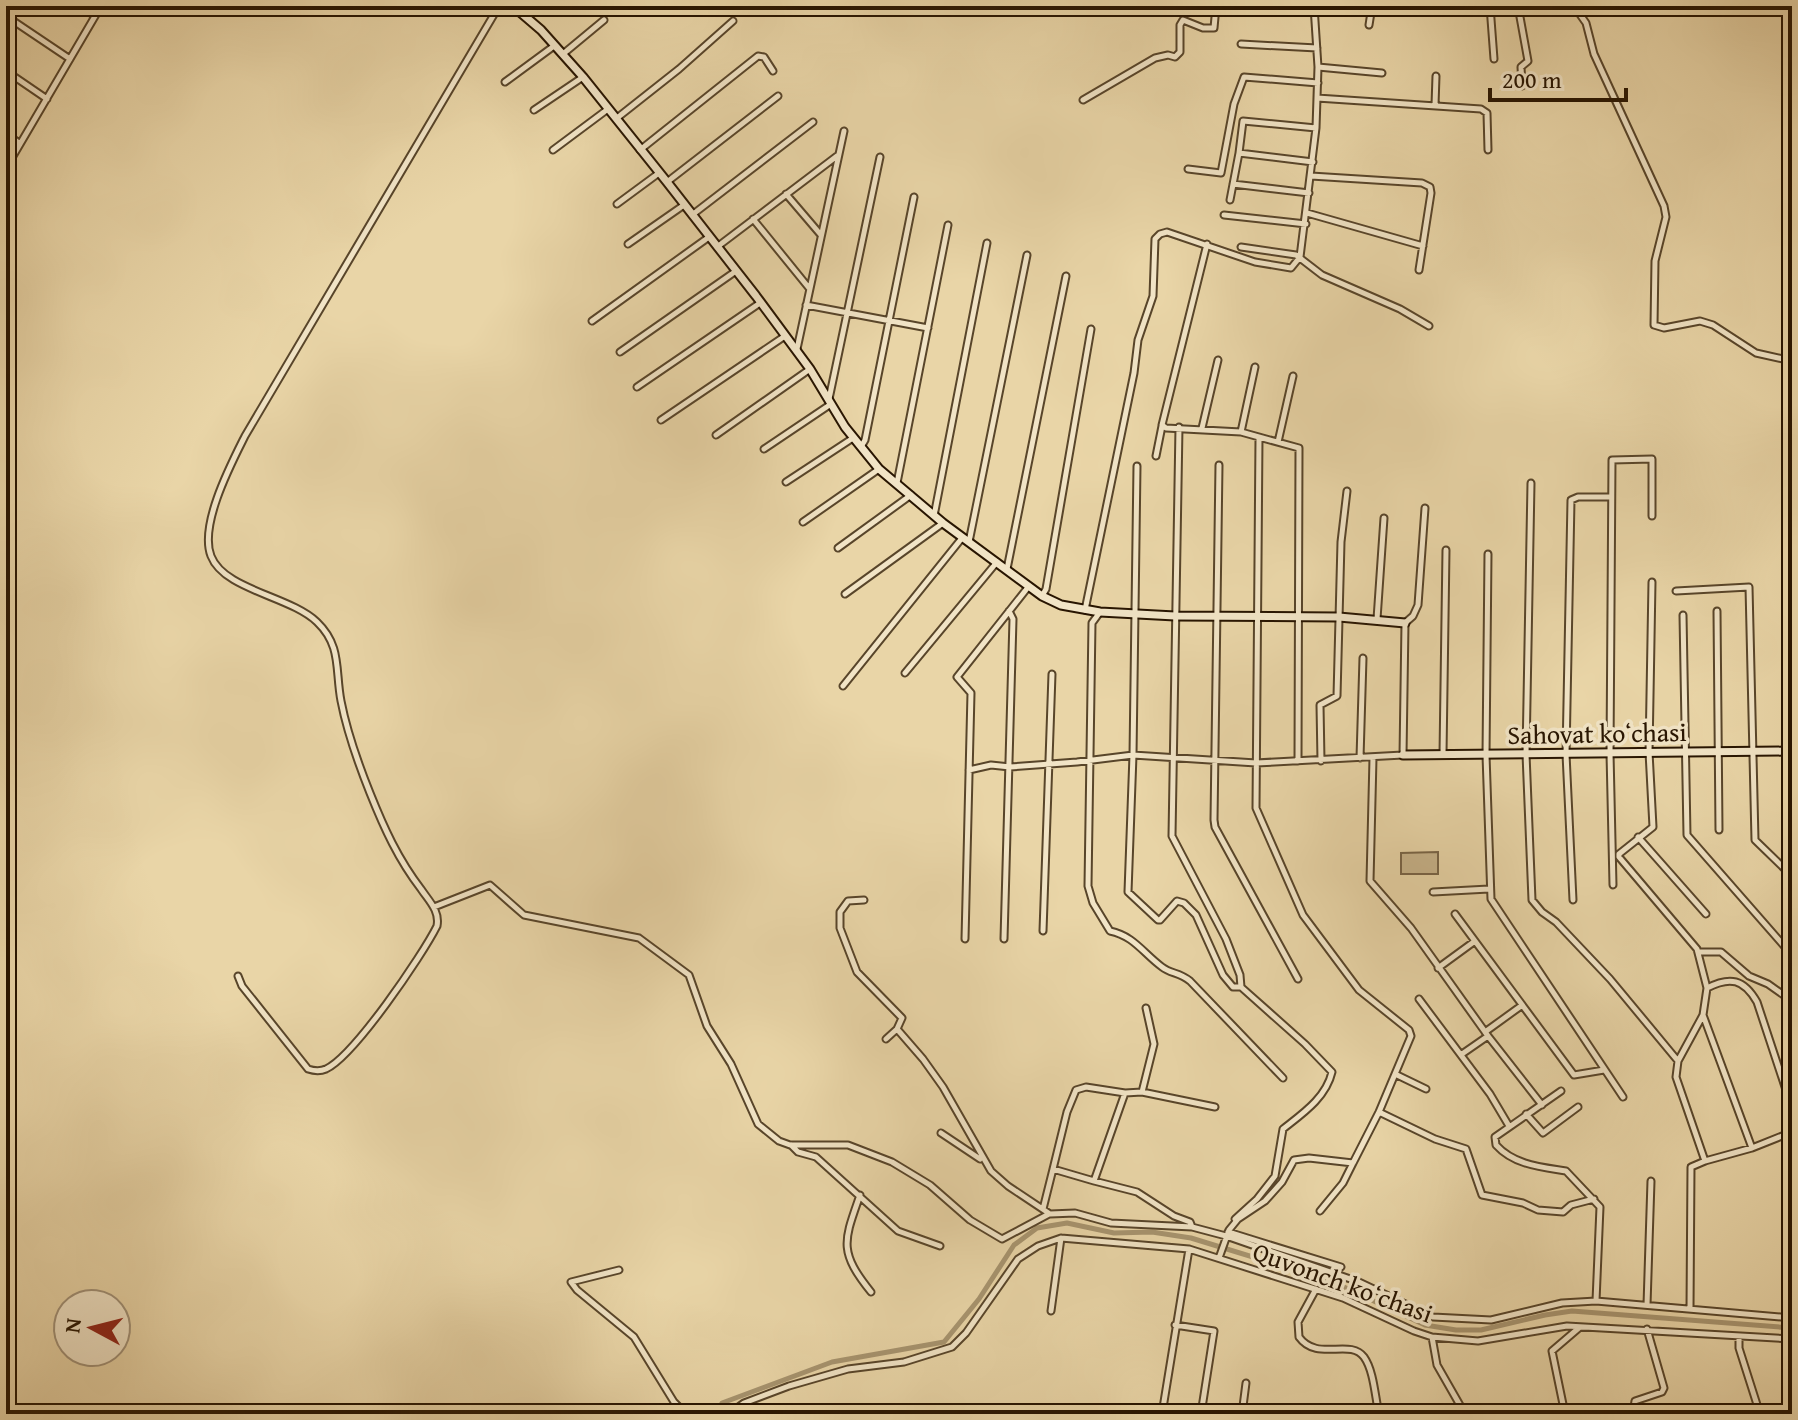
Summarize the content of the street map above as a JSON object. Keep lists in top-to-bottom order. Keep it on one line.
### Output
{"streets":{"street":["Sahovat koʻchasi","Quvonch koʻchasi"]},"scale_bar":"200 m","north":"left"}
